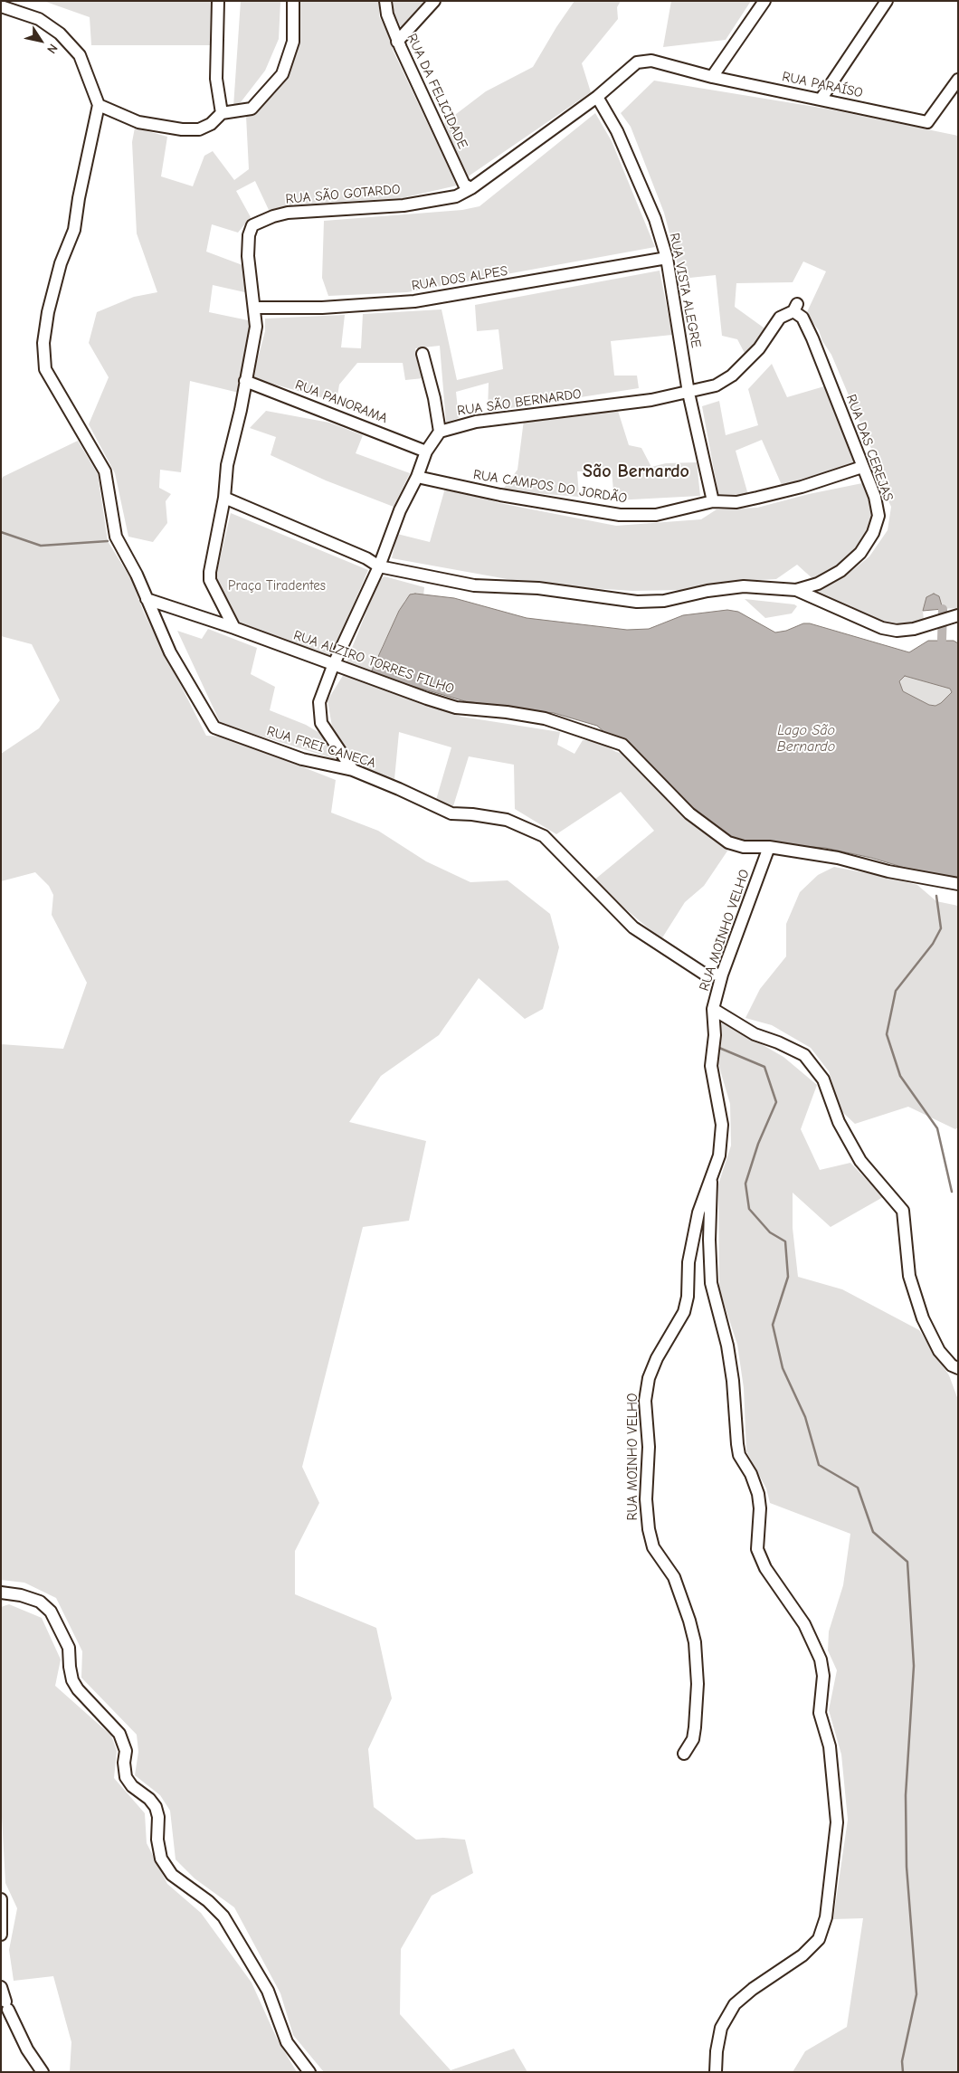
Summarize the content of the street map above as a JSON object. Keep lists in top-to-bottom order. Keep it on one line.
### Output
{"streets":{"street":["RUA PARAÍSO","RUA DA FELICIDADE","RUA SÃO GOTARDO","RUA DOS ALPES","RUA VISTA ALEGRE","RUA PANORAMA","RUA SÃO BERNARDO","RUA DAS CEREJAS","RUA CAMPOS DO JORDÃO","RUA ALZIRO TORRES FILHO","RUA FREI CANECA","RUA MOINHO VELHO"]},"crossings":[["RUA PARAÍSO","RUA SÃO GOTARDO"],["RUA DA FELICIDADE","RUA SÃO GOTARDO"],["RUA SÃO GOTARDO","RUA DOS ALPES"],["RUA SÃO GOTARDO","RUA VISTA ALEGRE"],["RUA SÃO GOTARDO","RUA PANORAMA"],["RUA SÃO GOTARDO","RUA ALZIRO TORRES FILHO"],["RUA DOS ALPES","RUA VISTA ALEGRE"],["RUA VISTA ALEGRE","RUA SÃO BERNARDO"],["RUA VISTA ALEGRE","RUA CAMPOS DO JORDÃO"],["RUA SÃO BERNARDO","RUA DAS CEREJAS"],["RUA DAS CEREJAS","RUA CAMPOS DO JORDÃO"],["RUA ALZIRO TORRES FILHO","RUA FREI CANECA"],["RUA ALZIRO TORRES FILHO","RUA MOINHO VELHO"],["RUA FREI CANECA","RUA MOINHO VELHO"]],"districts":["São Bernardo"],"water":["Lago São Bernardo"],"parks":["Praça Tiradentes"],"north":"bottom right"}
